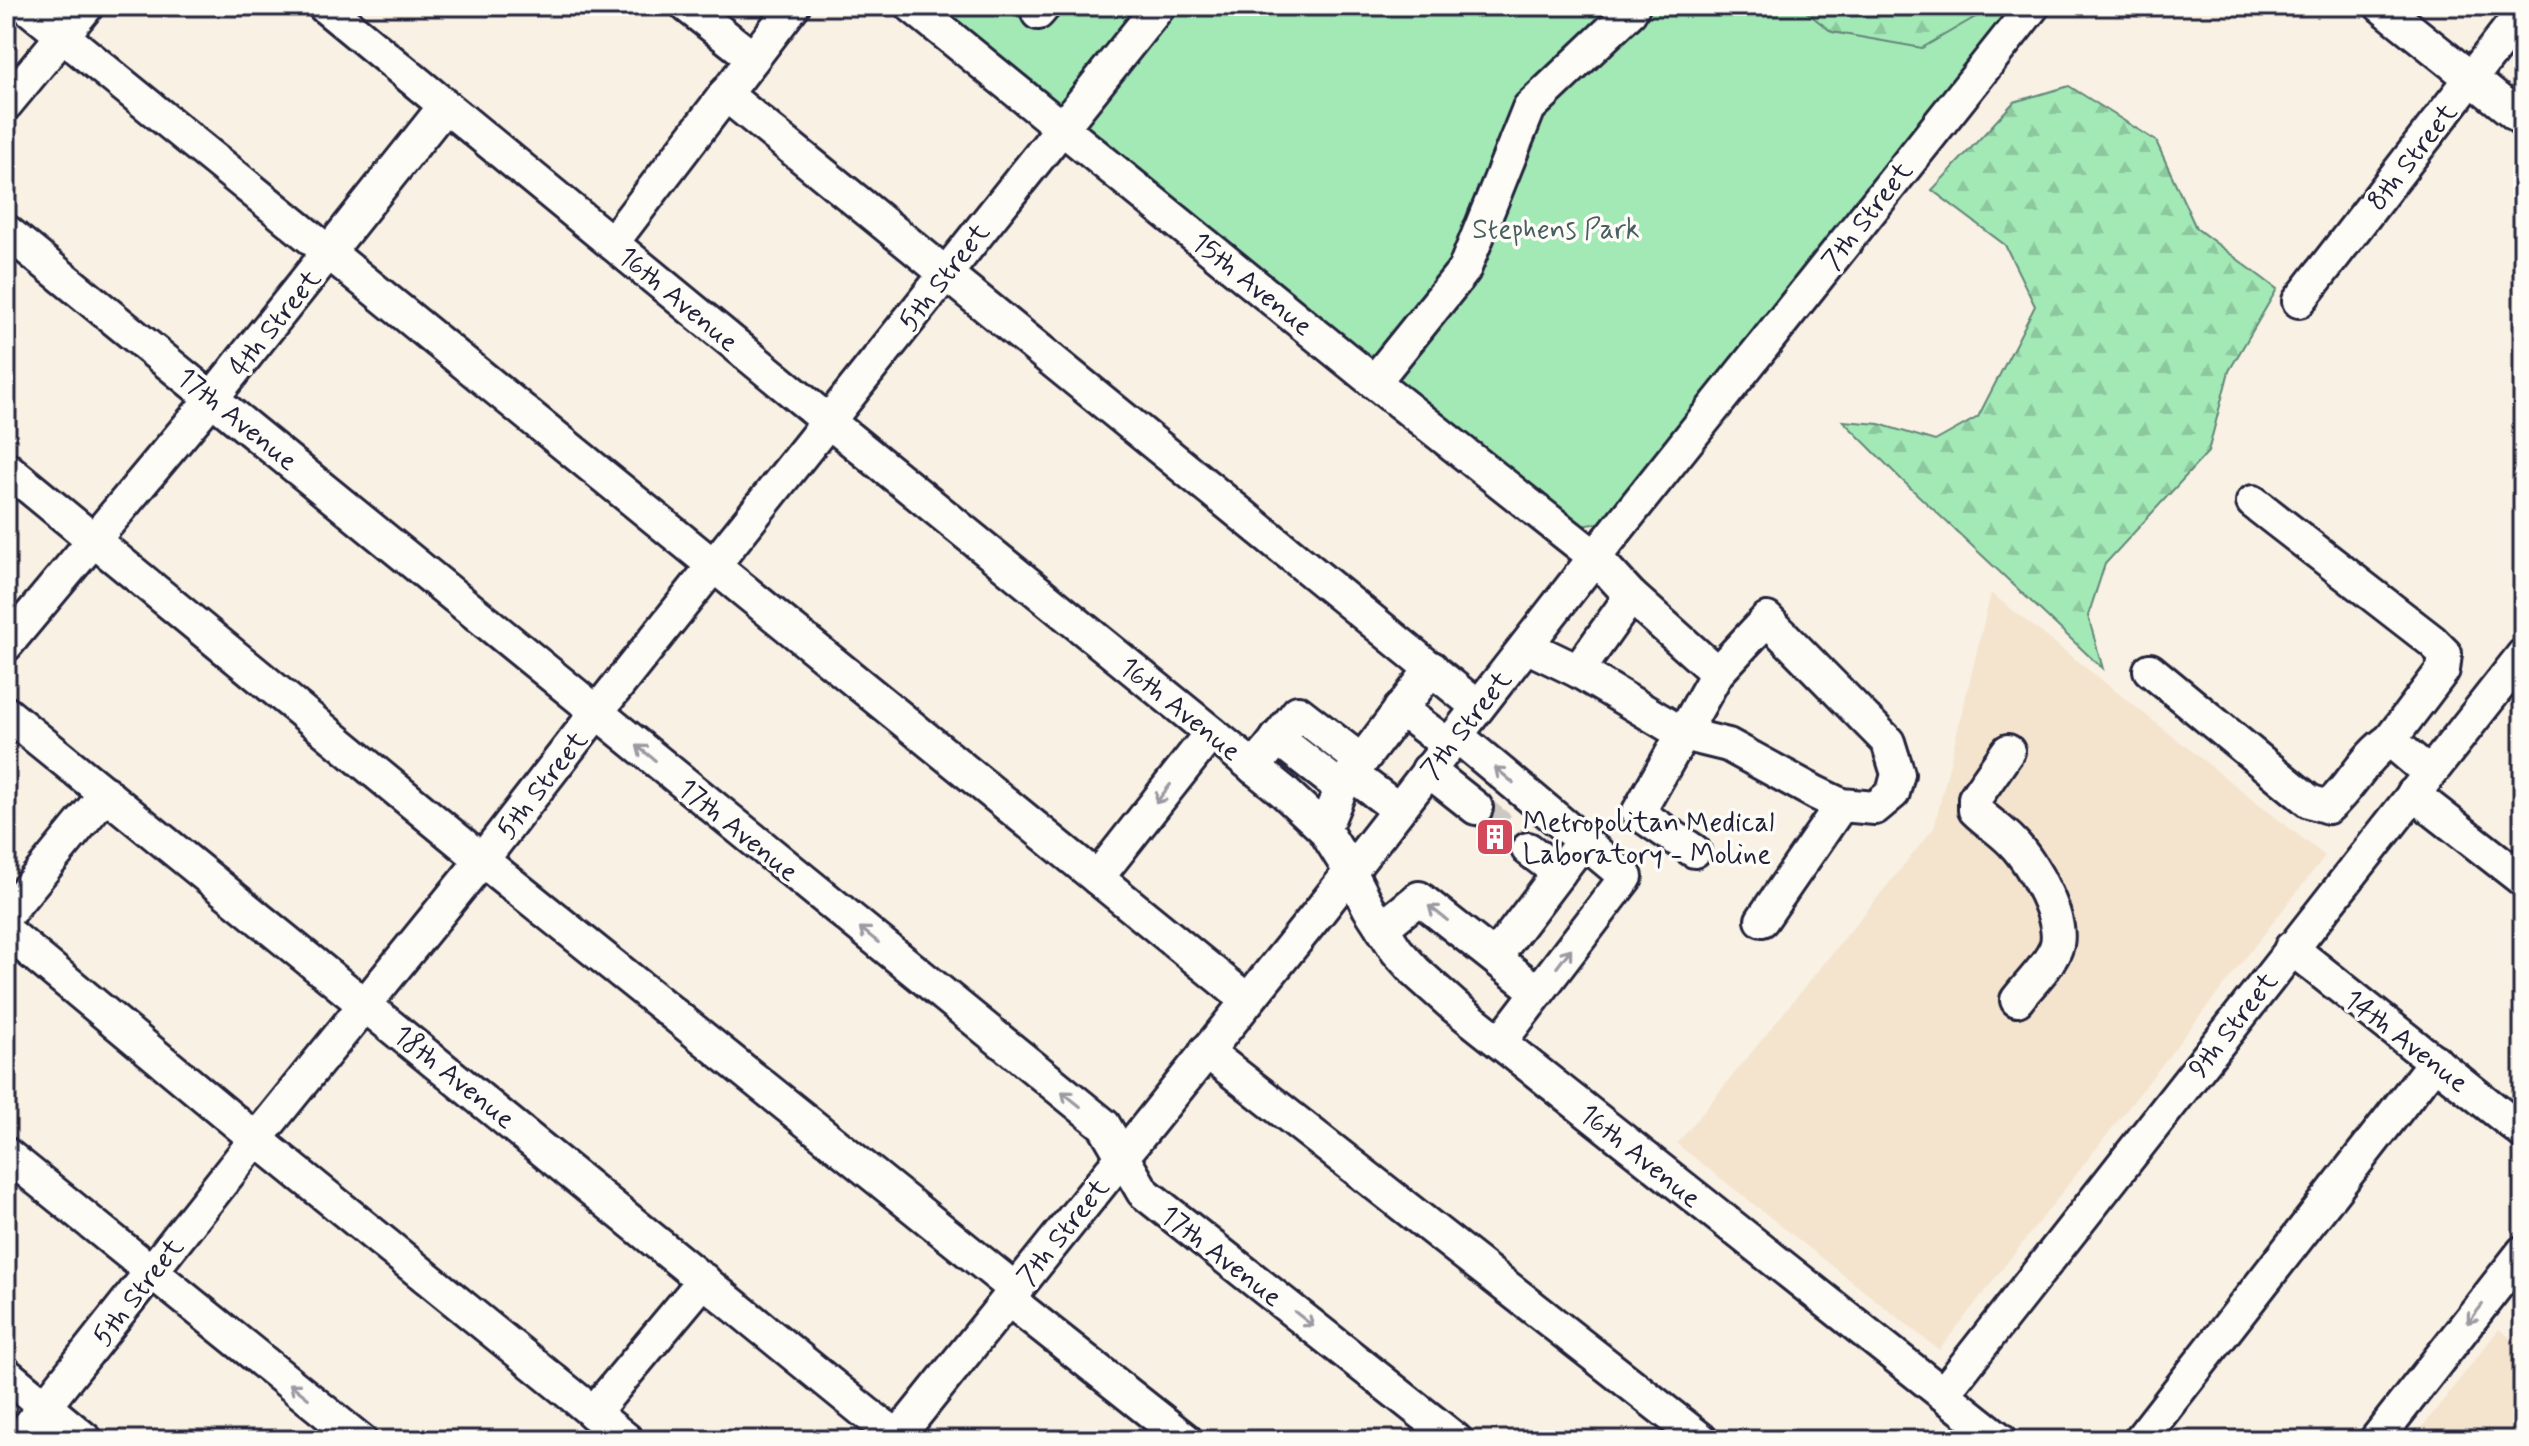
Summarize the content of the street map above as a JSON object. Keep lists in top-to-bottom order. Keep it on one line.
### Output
{"streets":{"street":["8th Street","7th Street","5th Street","15th Avenue","16th Avenue","4th Street","17th Avenue","9th Street","14th Avenue","18th Avenue"]},"crossings":[["7th Street","15th Avenue"],["7th Street","16th Avenue"],["7th Street","17th Avenue"],["7th Street","18th Avenue"],["5th Street","15th Avenue"],["5th Street","16th Avenue"],["5th Street","17th Avenue"],["5th Street","18th Avenue"],["16th Avenue","4th Street"],["16th Avenue","9th Street"],["4th Street","17th Avenue"],["9th Street","14th Avenue"]],"parks":["Stephens Park"],"places":{"building":["Metropolitan Medical Laboratory - Moline"]}}
